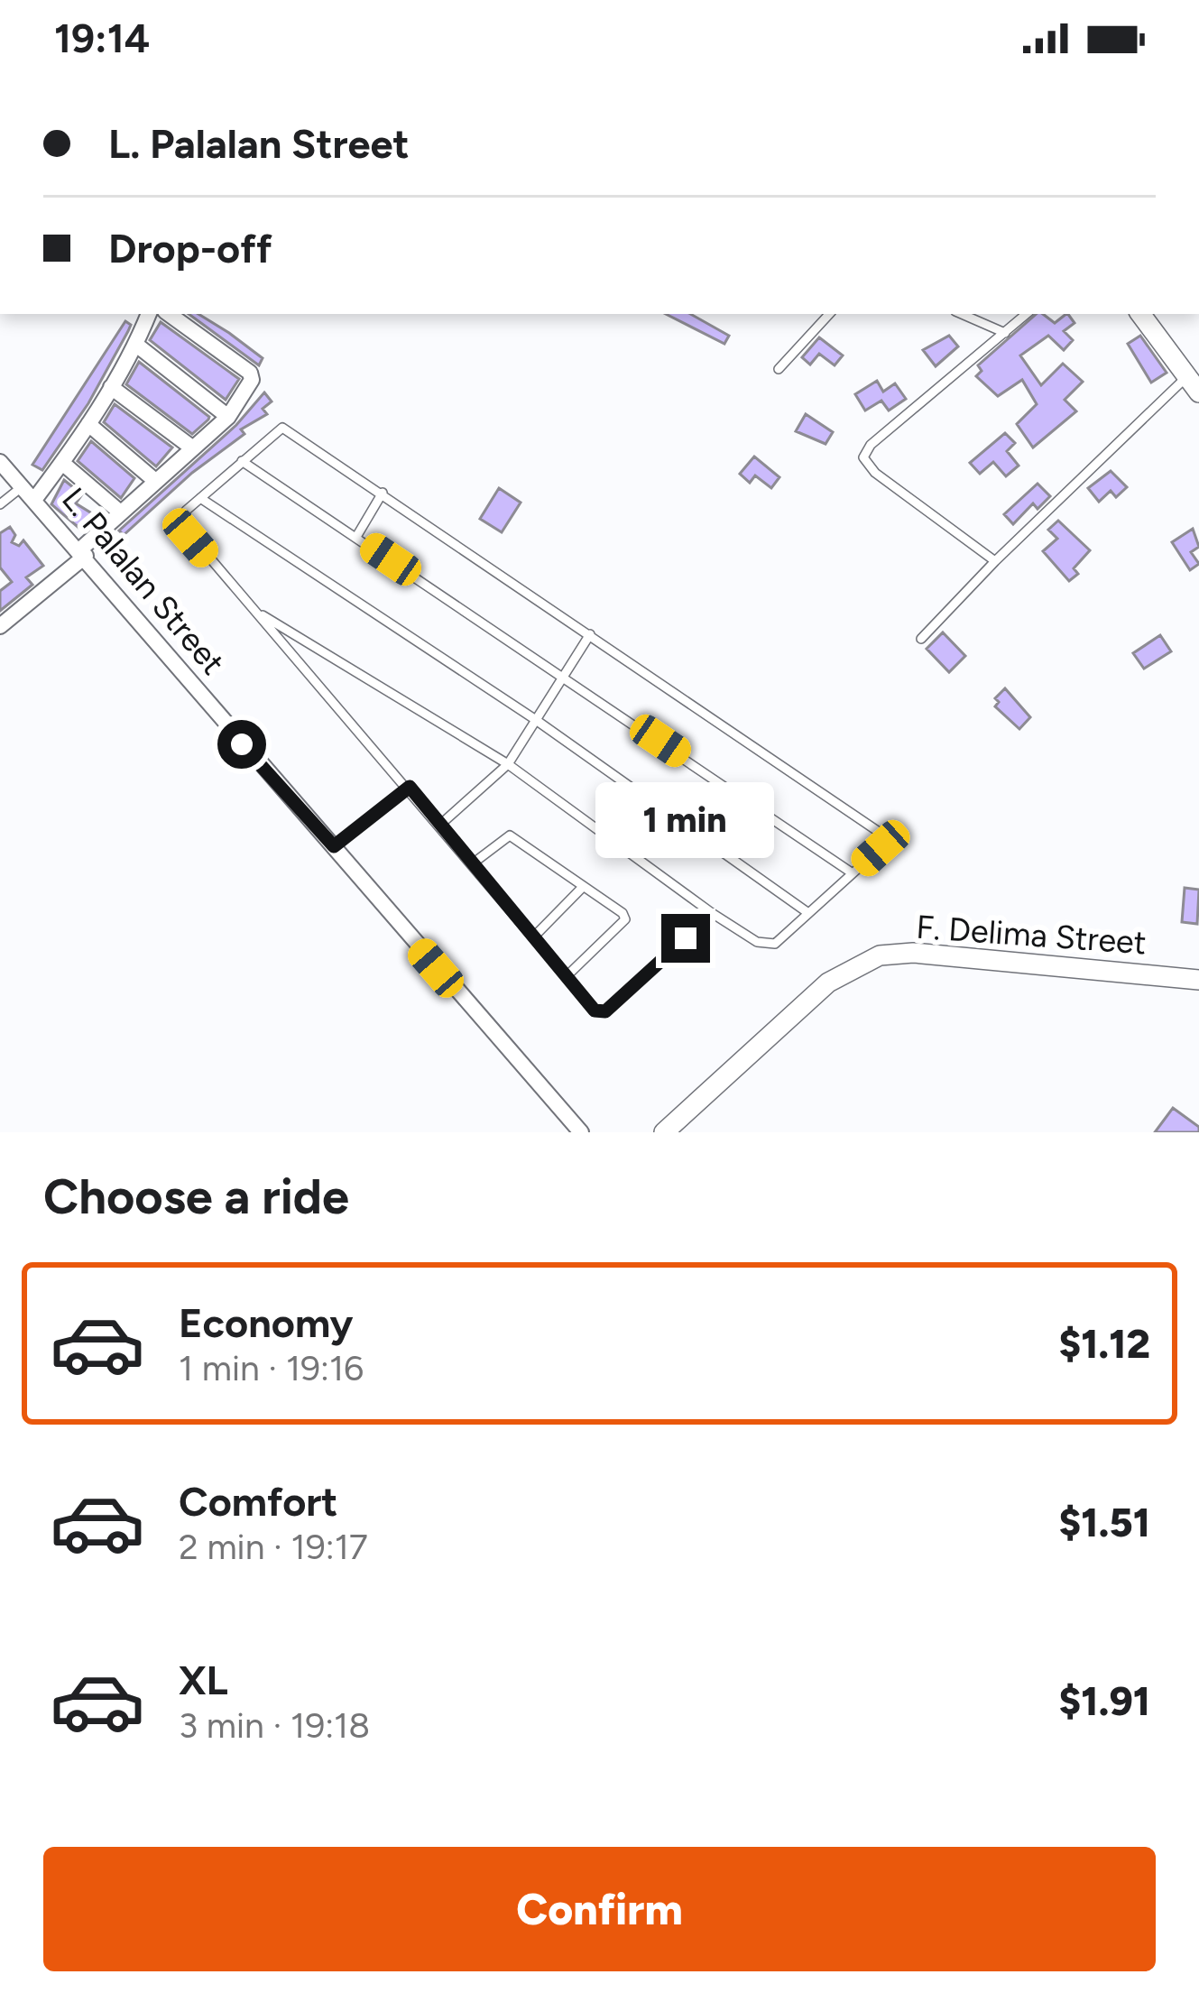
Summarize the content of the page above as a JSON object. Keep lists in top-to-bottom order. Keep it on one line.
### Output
{"streets":{"street":["L. Palalan Street","F. Delima Street"]},"page":{"status":"19:14","banner":["L. Palalan Street","Drop-off"],"bubble":"1 min","heading":"Choose a ride","list":[{"name":"Economy","note":"1 min · 19:16","value":"$1.12"},{"name":"Comfort","note":"2 min · 19:17","value":"$1.51"},{"name":"XL","note":"3 min · 19:18","value":"$1.91"}],"buttons":"Confirm"}}
